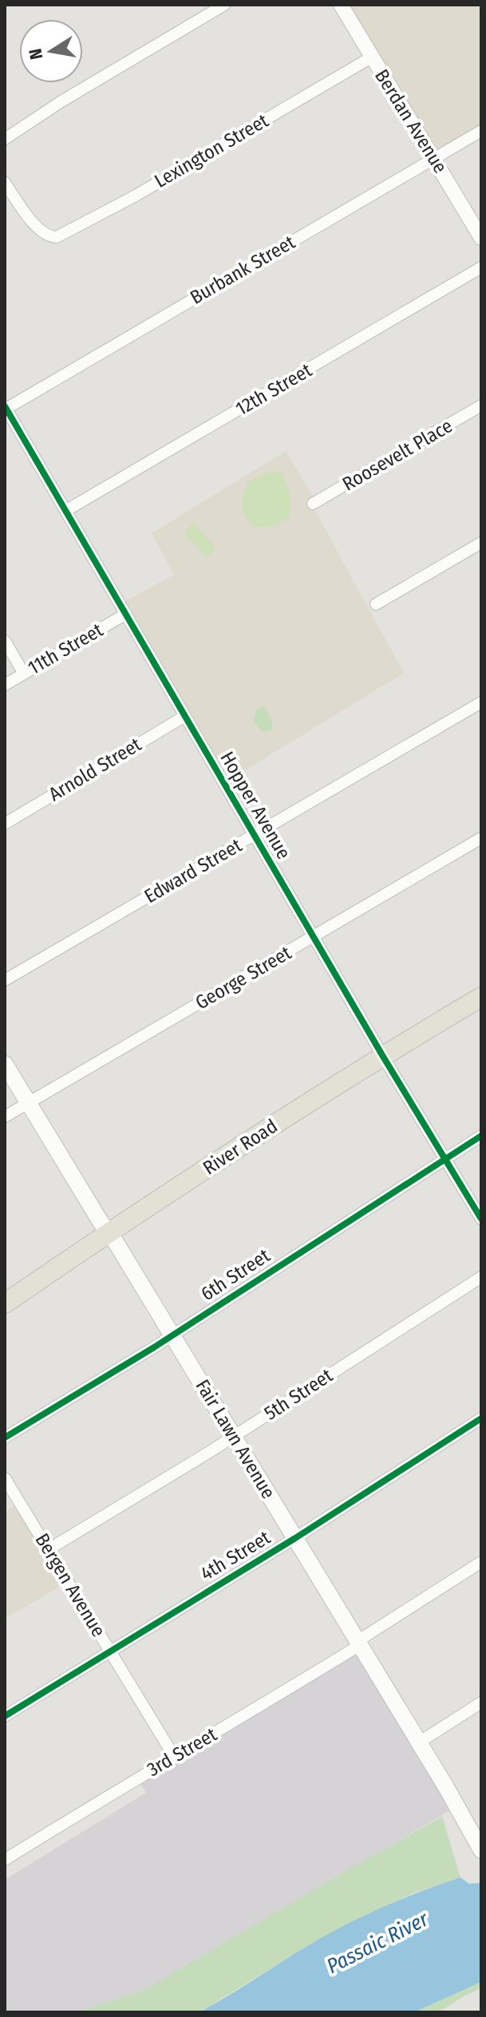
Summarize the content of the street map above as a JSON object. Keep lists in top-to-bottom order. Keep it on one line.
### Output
{"streets":{"main road":["River Road","Fair Lawn Avenue"],"street":["Berdan Avenue","Lexington Street","Burbank Street","12th Street","Roosevelt Place","11th Street","Arnold Street","Hopper Avenue","Edward Street","George Street","6th Street","5th Street","4th Street","Bergen Avenue","3rd Street"]},"crossings":[["Berdan Avenue","Lexington Street"],["Berdan Avenue","Burbank Street"],["Burbank Street","Hopper Avenue"],["12th Street","Hopper Avenue"],["11th Street","Hopper Avenue"],["Arnold Street","Hopper Avenue"],["Hopper Avenue","Edward Street"],["Hopper Avenue","George Street"],["Hopper Avenue","River Road"],["Hopper Avenue","6th Street"],["George Street","Fair Lawn Avenue"],["River Road","Fair Lawn Avenue"],["6th Street","Fair Lawn Avenue"],["5th Street","Fair Lawn Avenue"],["5th Street","Bergen Avenue"],["Fair Lawn Avenue","4th Street"],["Fair Lawn Avenue","3rd Street"],["4th Street","Bergen Avenue"],["Bergen Avenue","3rd Street"]],"water":["Passaic River"],"north":"left"}
